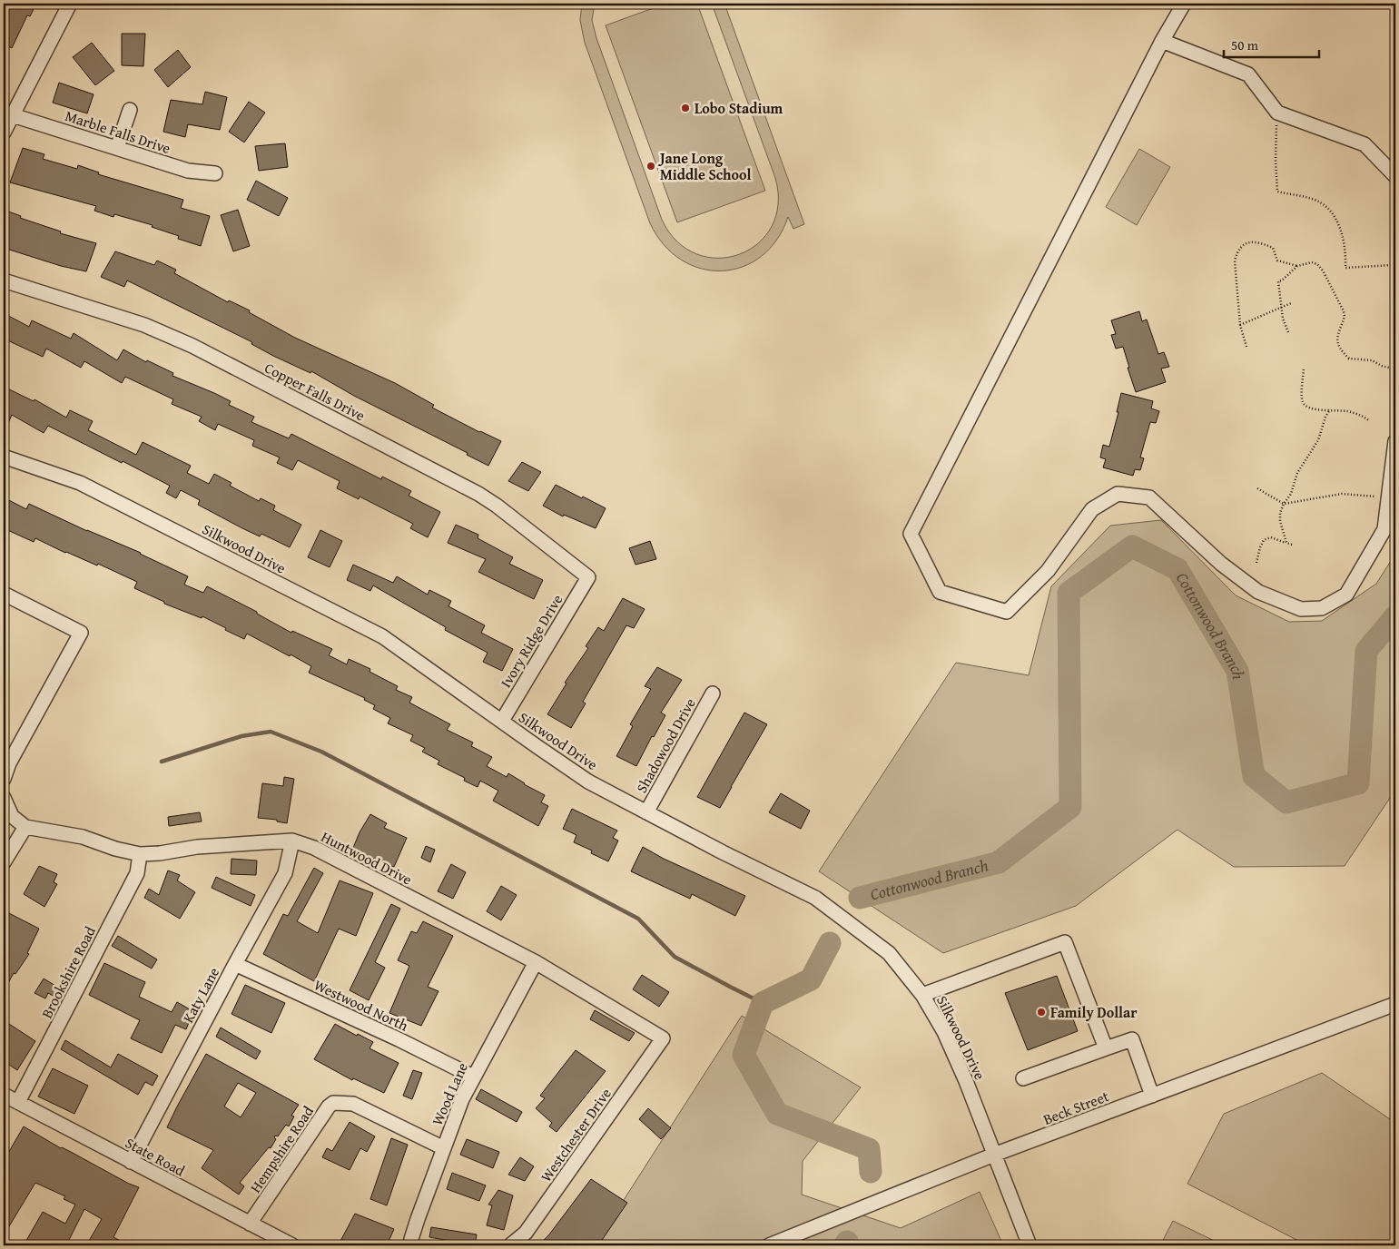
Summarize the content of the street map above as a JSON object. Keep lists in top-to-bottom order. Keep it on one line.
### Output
{"streets":{"street":["Marble Falls Drive","Copper Falls Drive","Silkwood Drive","Ivory Ridge Drive","Shadowood Drive","Huntwood Drive","Brookshire Road","Katy Lane","Westwood North","Wood Lane","Beck Street","Westchester Drive","Hempshire Road","State Road"]},"crossings":[["Copper Falls Drive","Ivory Ridge Drive"],["Silkwood Drive","Ivory Ridge Drive"],["Silkwood Drive","Shadowood Drive"],["Silkwood Drive","Beck Street"],["Huntwood Drive","Brookshire Road"],["Huntwood Drive","Katy Lane"],["Huntwood Drive","Wood Lane"],["Huntwood Drive","Westchester Drive"],["Brookshire Road","State Road"],["Katy Lane","Westwood North"],["Katy Lane","State Road"],["Westwood North","Wood Lane"],["Wood Lane","Hempshire Road"],["Hempshire Road","State Road"]],"water":["Cottonwood Branch"],"places":["Lobo Stadium","Jane Long Middle School","Family Dollar"],"scale_bar":"50 m"}
